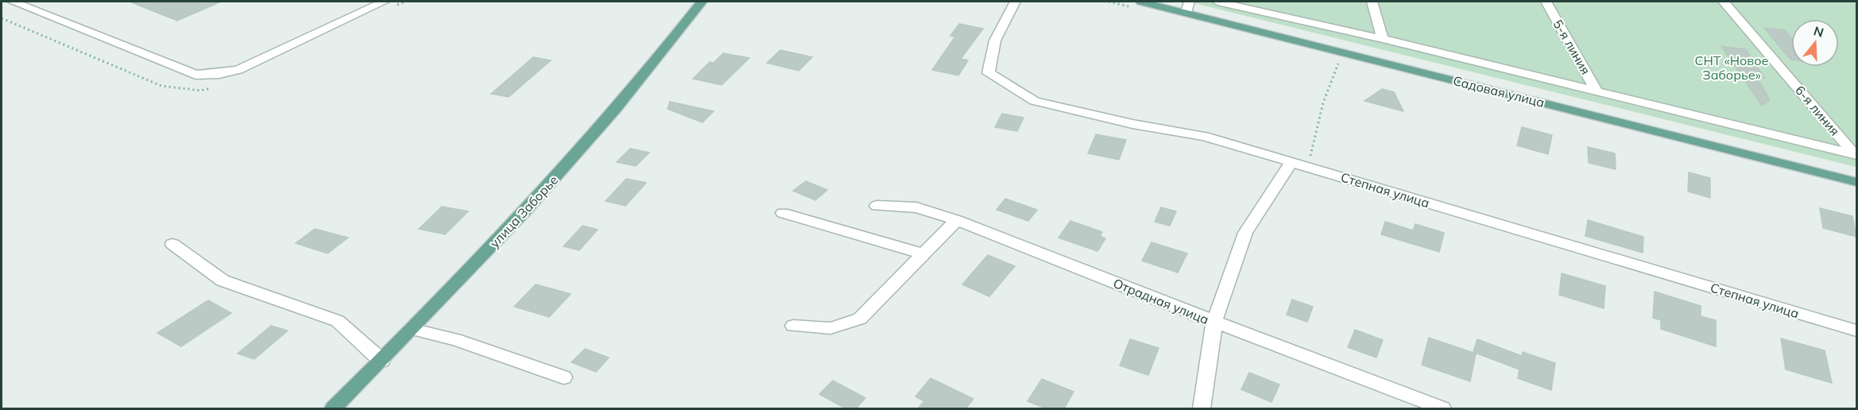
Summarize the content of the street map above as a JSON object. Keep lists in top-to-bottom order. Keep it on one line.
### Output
{"streets":{"main road":["Садовая улица","улица Заборье"],"street":["5-я линия","6-я линия","Степная улица","Отрадная улица"]},"parks":["СНТ «Новое Заборье»"],"north":"top"}
